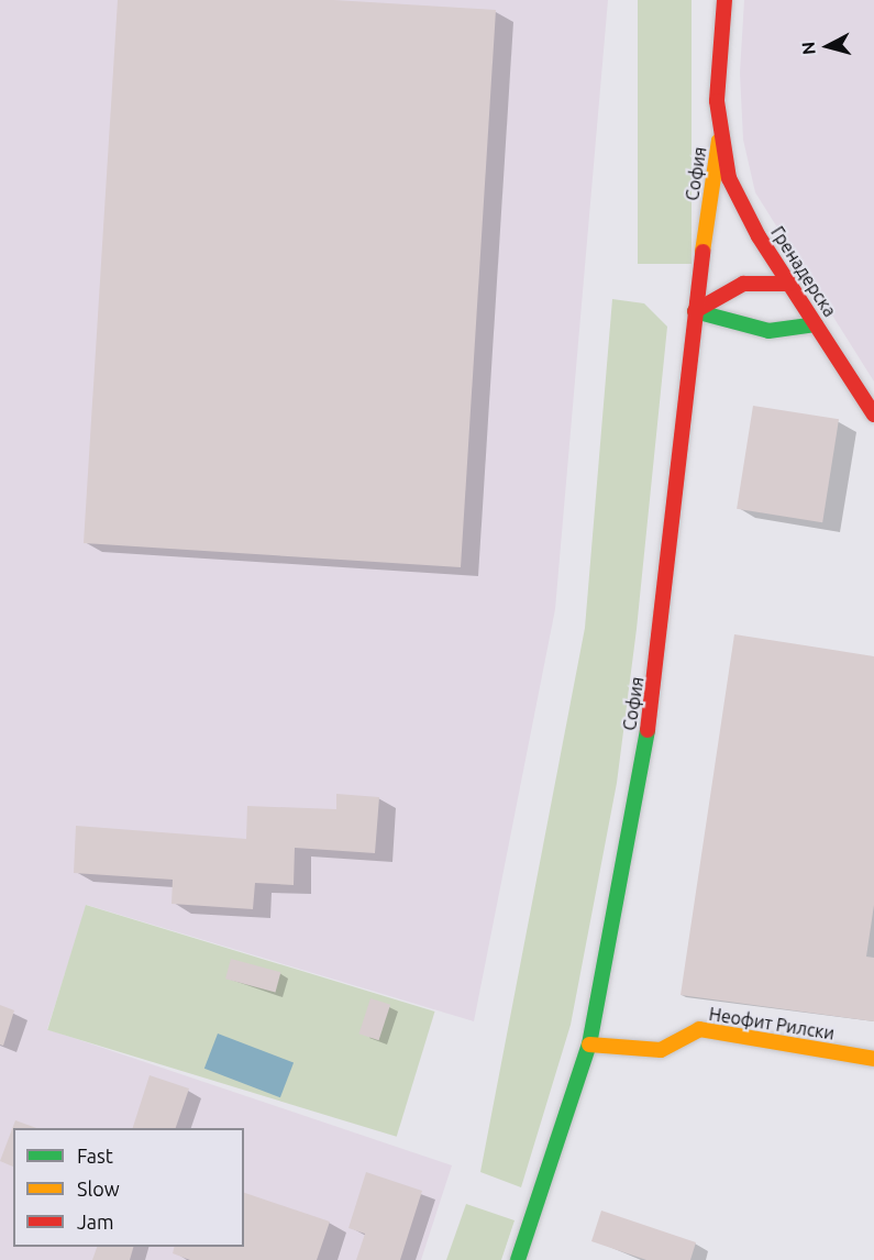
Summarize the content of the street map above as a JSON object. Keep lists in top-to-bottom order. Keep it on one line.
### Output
{"streets":{"street":["София","Гренадерска","Неофит Рилски"]},"crossings":[["София","Гренадерска"],["София","Неофит Рилски"]],"legend":["Fast","Slow","Jam"],"north":"left"}
